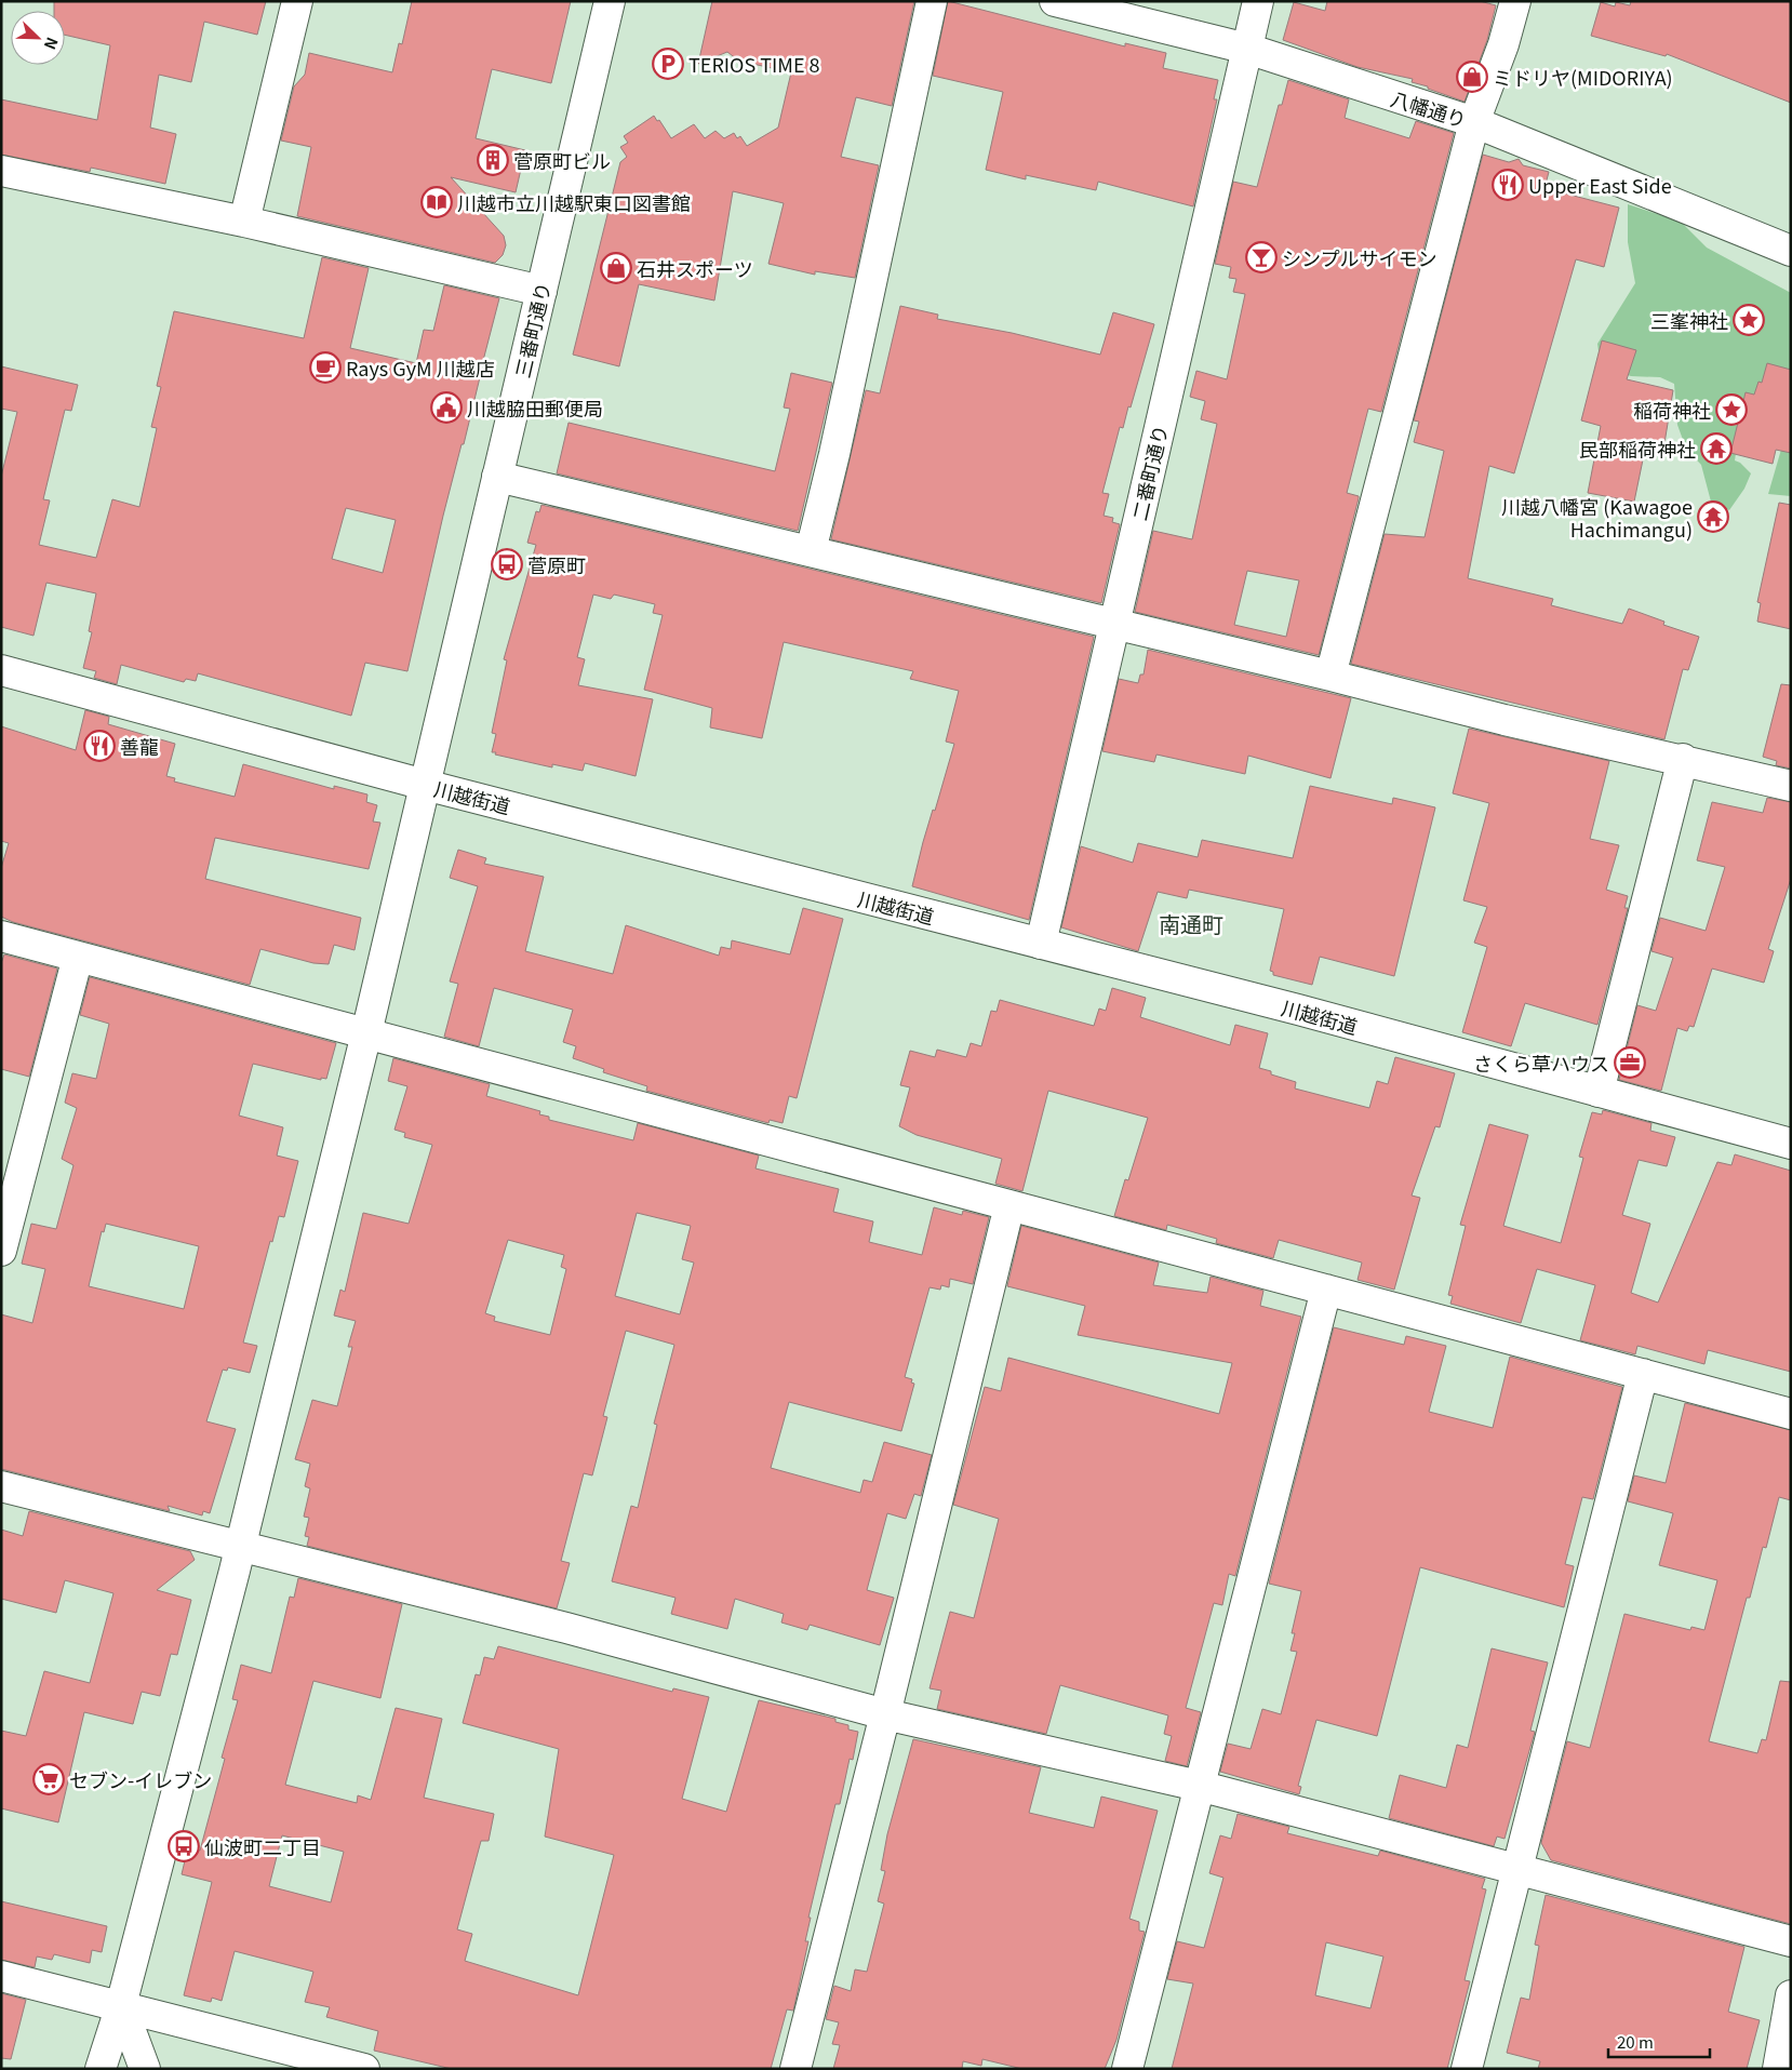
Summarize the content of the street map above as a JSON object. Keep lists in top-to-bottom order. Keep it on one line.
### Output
{"streets":{"street":["八幡通り","三番町通り","二番町通り","川越街道"]},"crossings":[["八幡通り","二番町通り"],["三番町通り","川越街道"],["二番町通り","川越街道"]],"districts":["南通町"],"places":{"parking":["TERIOS TIME 8"],"shop":["ミドリヤ(MIDORIYA)","石井スポーツ"],"building":["菅原町ビル"],"restaurant":["Upper East Side","善龍"],"library":["川越市立川越駅東口図書館"],"bar":["シンプルサイモン"],"place":["三峯神社","稲荷神社"],"cafe":["Rays GyM 川越店"],"public building":["川越脇田郵便局"],"temple":["民部稲荷神社","川越八幡宮 (Kawagoe Hachimangu)"],"bus stop":["菅原町","仙波町二丁目"],"office":["さくら草ハウス"],"supermarket":["セブン-イレブン"]},"scale_bar":"20 m","north":"bottom right"}
